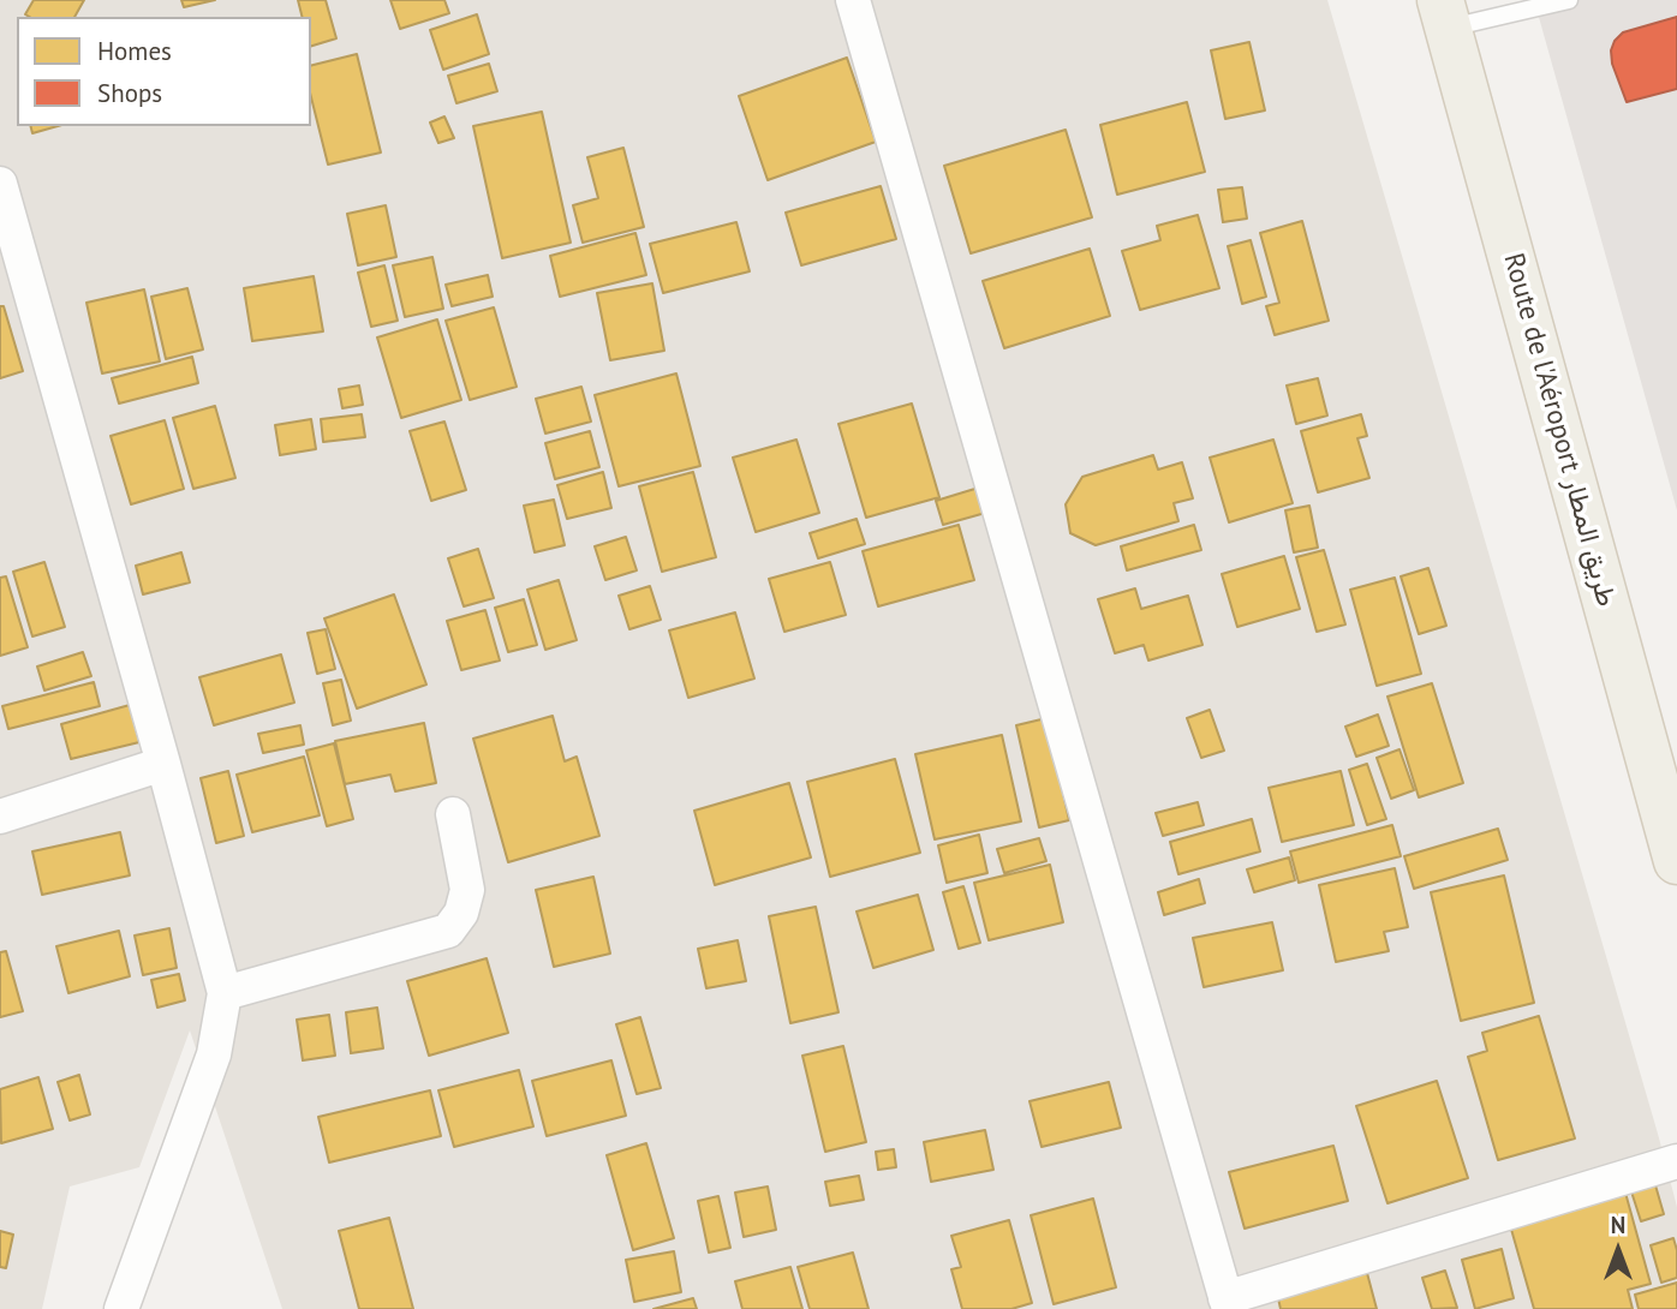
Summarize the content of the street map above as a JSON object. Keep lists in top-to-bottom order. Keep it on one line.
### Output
{"streets":{"main road":["Route de l'Aéroport طريق المطار"]},"legend":["Homes","Shops"],"north":"top"}
